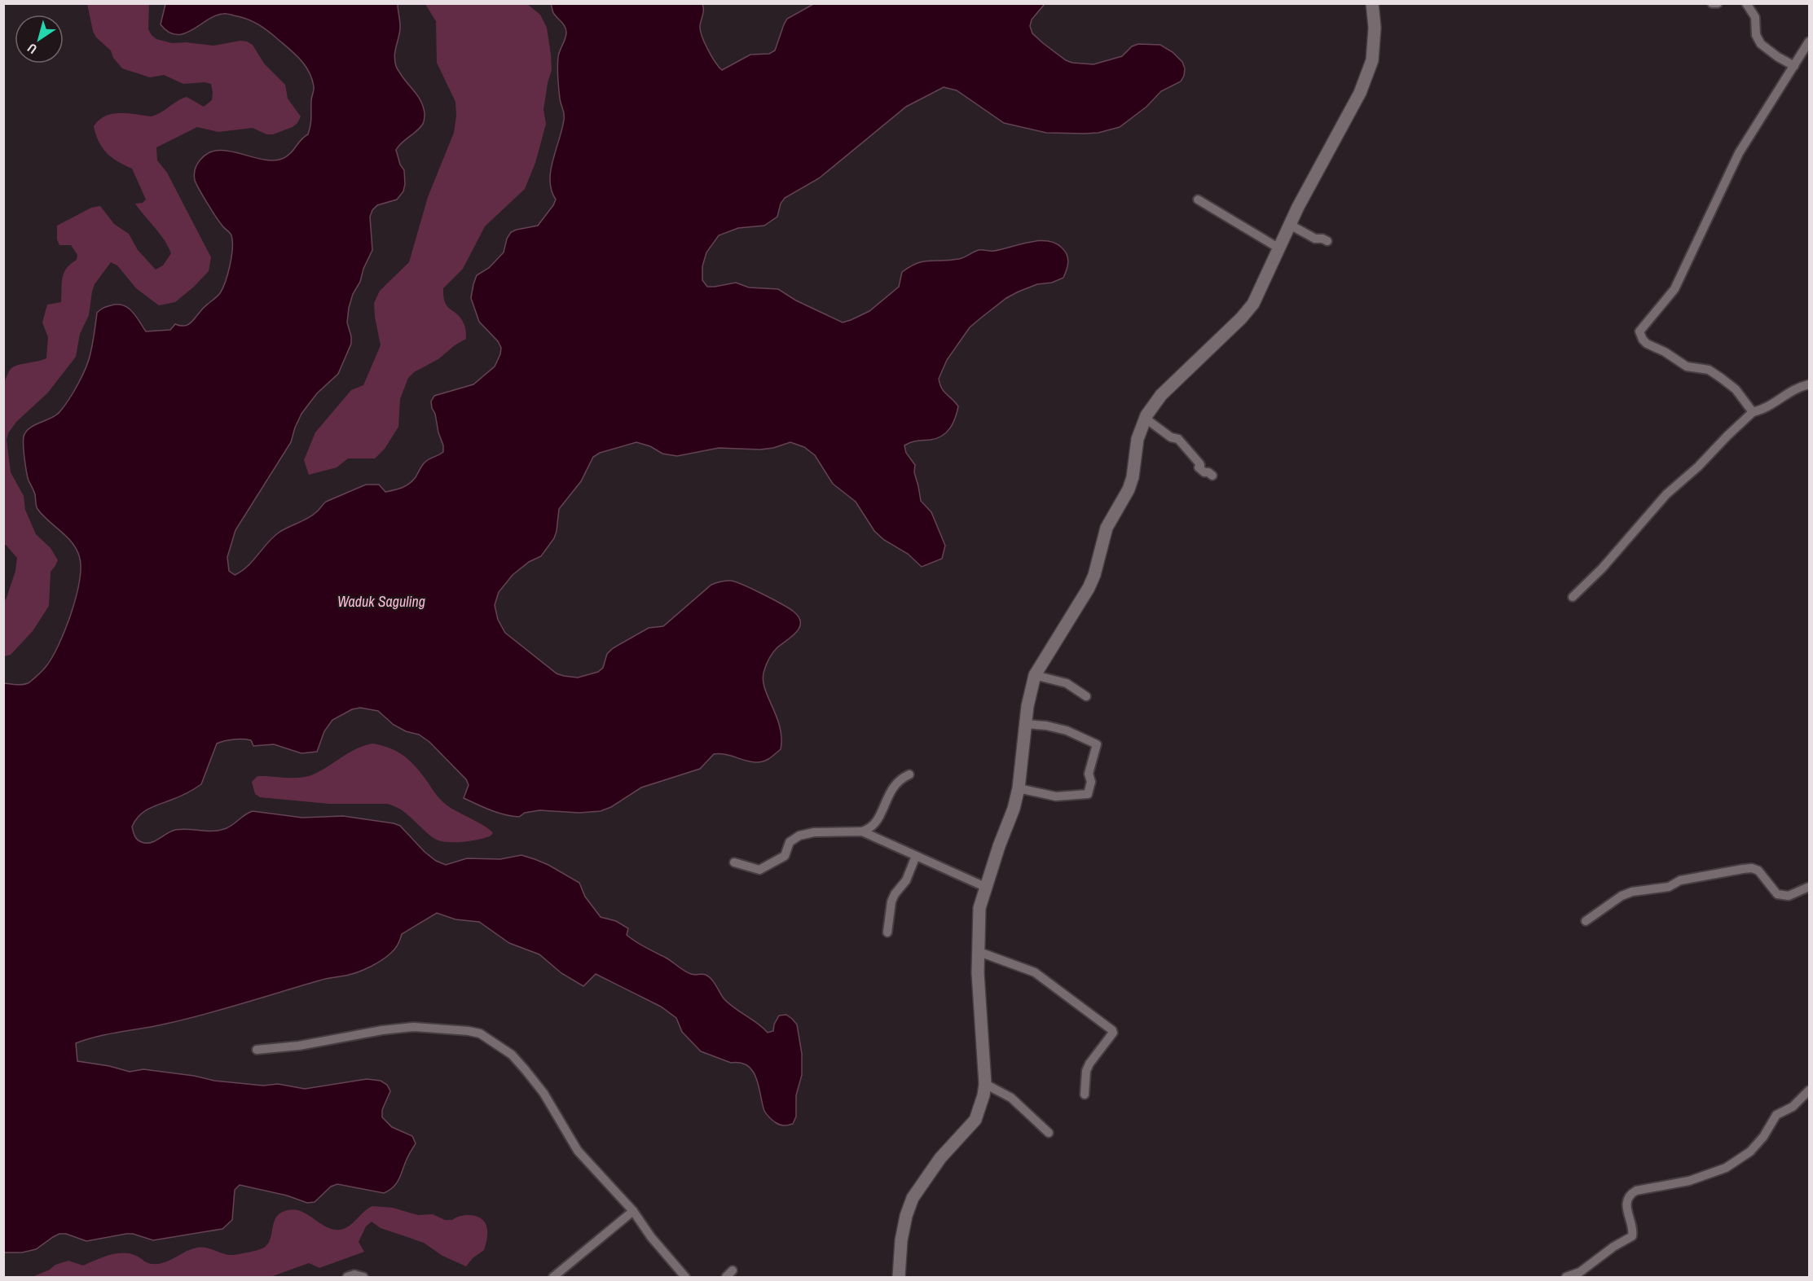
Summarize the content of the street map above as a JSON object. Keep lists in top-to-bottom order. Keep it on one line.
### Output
{"water":["Waduk Saguling"],"north":"bottom left"}
